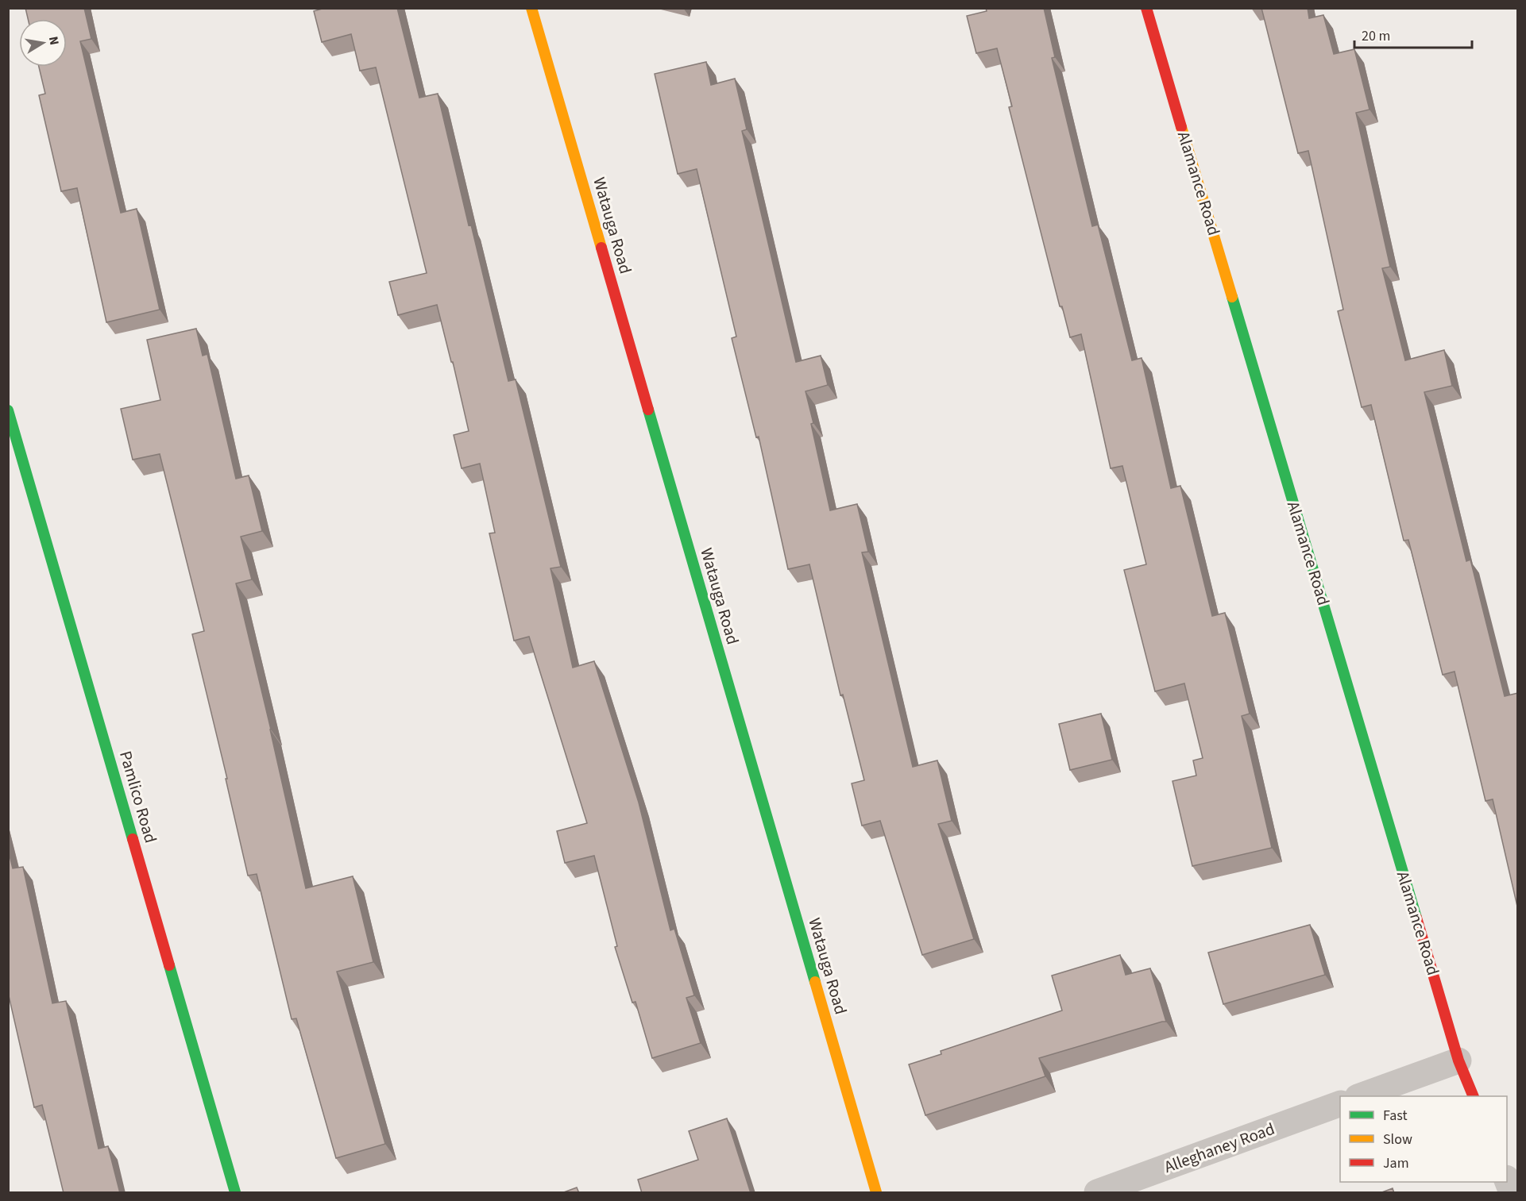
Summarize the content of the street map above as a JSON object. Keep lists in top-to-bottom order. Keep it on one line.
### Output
{"streets":{"street":["Alamance Road","Watauga Road","Pamlico Road","Alleghaney Road"]},"legend":["Fast","Slow","Jam"],"scale_bar":"20 m","north":"right"}
